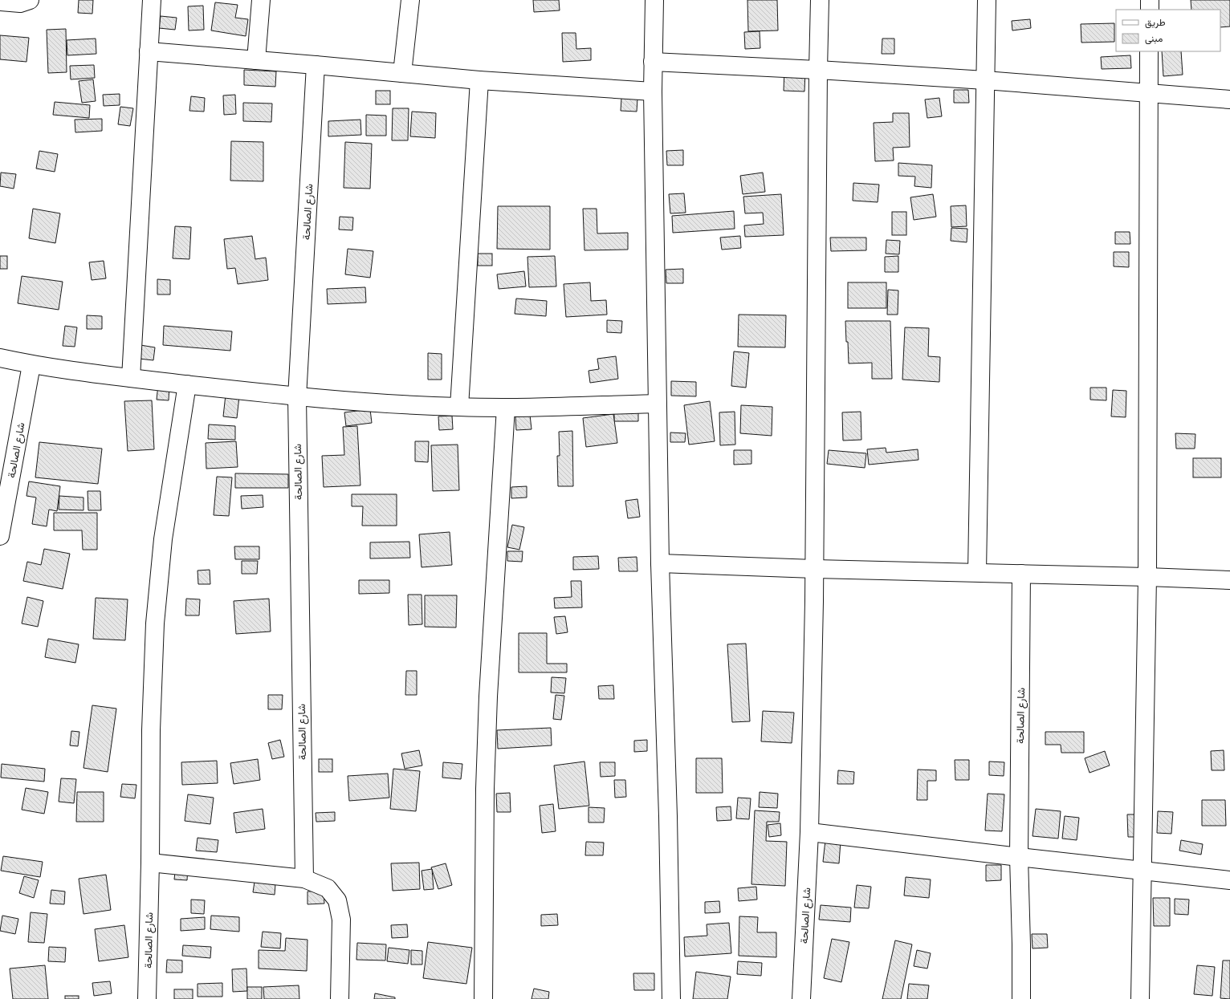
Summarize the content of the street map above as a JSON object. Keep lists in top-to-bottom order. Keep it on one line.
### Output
{"streets":{"street":["شارع الصالحة"]},"legend":["طريق","مبنى"]}
